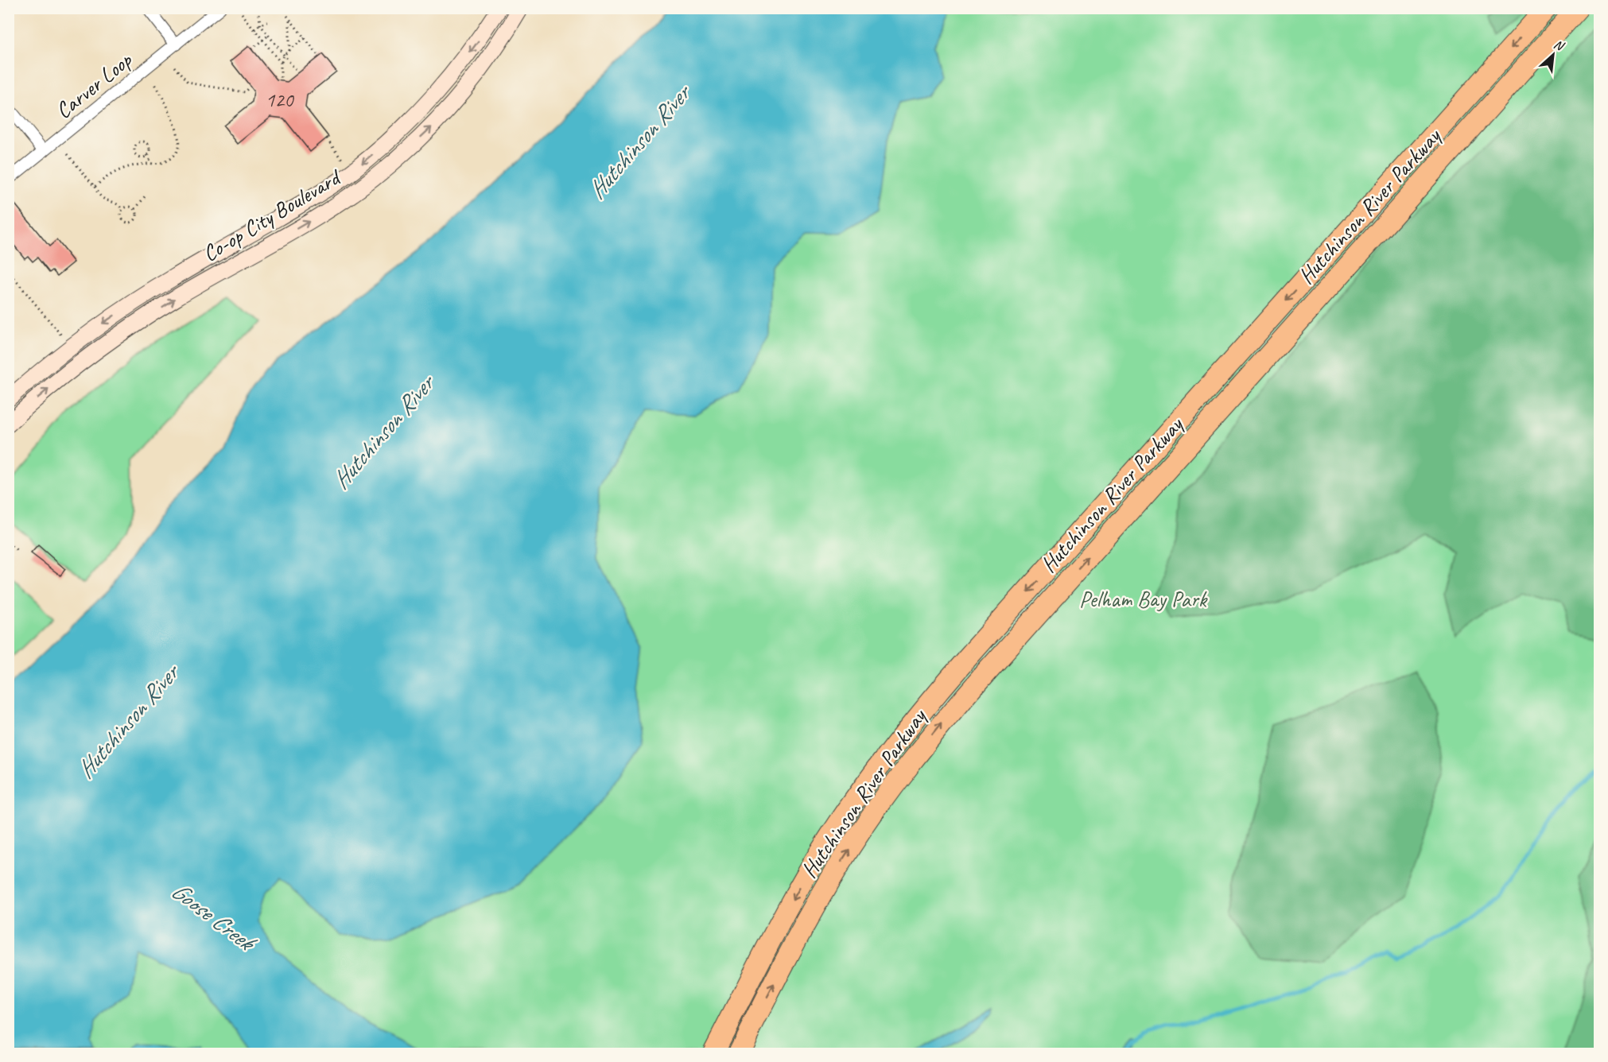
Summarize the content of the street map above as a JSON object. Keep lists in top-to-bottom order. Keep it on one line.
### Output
{"streets":{"highway":["Hutchinson River Parkway"],"main road":["Co-op City Boulevard"],"street":["Carver Loop"]},"water":["Hutchinson River","Goose Creek"],"parks":["Pelham Bay Park"],"house_numbers":["120"],"north":"top right"}
